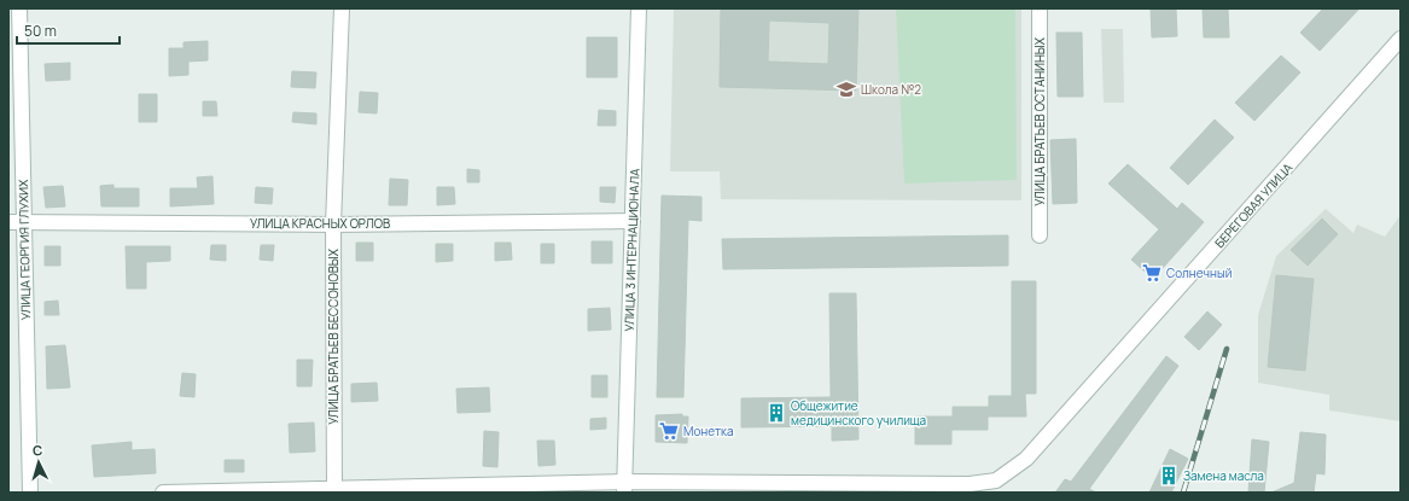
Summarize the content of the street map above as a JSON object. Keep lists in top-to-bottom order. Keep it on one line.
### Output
{"streets":{"street":["УЛИЦА БРАТЬЕВ ОСТАНИНЫХ","БЕРЕГОВАЯ УЛИЦА","УЛИЦА КРАСНЫХ ОРЛОВ","УЛИЦА ГЕОРГИЯ ГЛУХИХ","УЛИЦА 3 ИНТЕРНАЦИОНАЛА","УЛИЦА БРАТЬЕВ БЕССОНОВЫХ"]},"crossings":[["БЕРЕГОВАЯ УЛИЦА","УЛИЦА 3 ИНТЕРНАЦИОНАЛА"],["БЕРЕГОВАЯ УЛИЦА","УЛИЦА БРАТЬЕВ БЕССОНОВЫХ"],["УЛИЦА КРАСНЫХ ОРЛОВ","УЛИЦА ГЕОРГИЯ ГЛУХИХ"],["УЛИЦА КРАСНЫХ ОРЛОВ","УЛИЦА 3 ИНТЕРНАЦИОНАЛА"],["УЛИЦА КРАСНЫХ ОРЛОВ","УЛИЦА БРАТЬЕВ БЕССОНОВЫХ"]],"places":{"school or university":["Школа №2"],"supermarket":["Солнечный","Монетка"],"building":["Общежитие медицинского училища","Замена масла"]},"scale_bar":"50 m","north":"top"}
